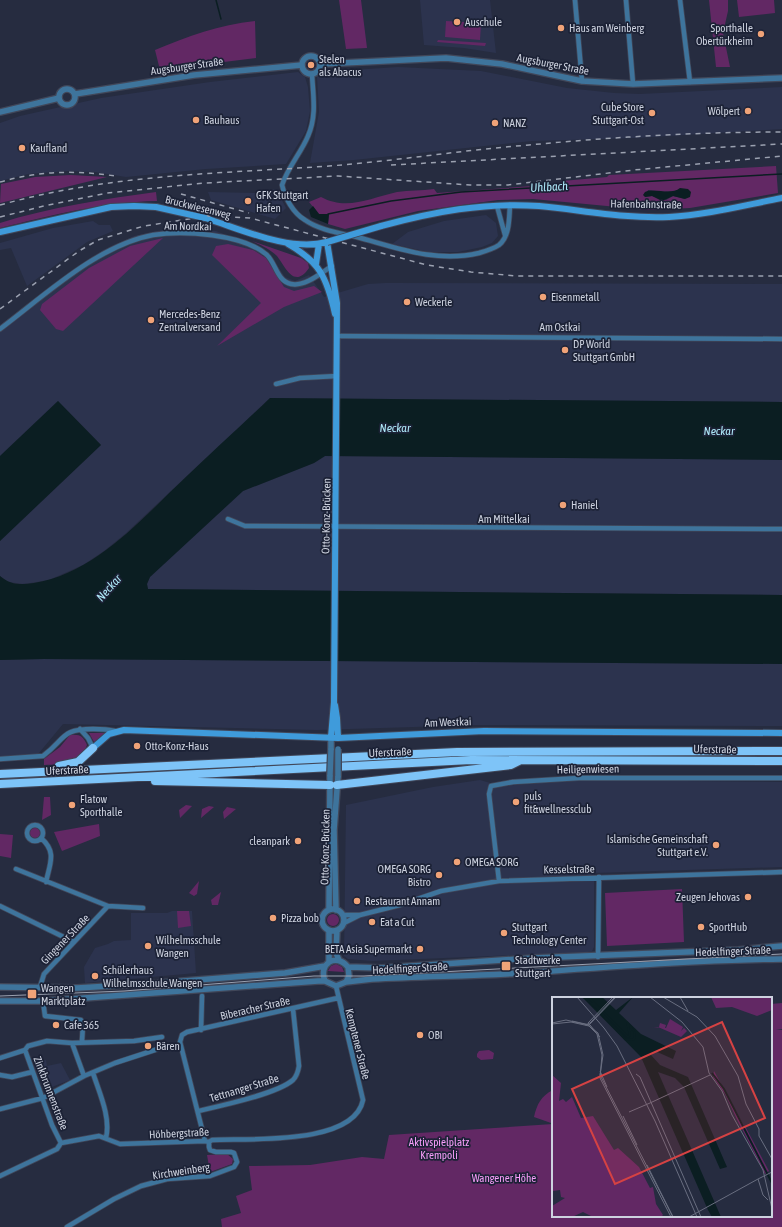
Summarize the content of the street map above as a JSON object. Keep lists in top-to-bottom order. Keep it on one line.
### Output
{"streets":{"highway":["Uferstraße"],"main road":["Hafenbahnstraße","Bruckwiesenweg","Otto-Konz-Brücken","Am Westkai"],"street":["Augsburger Straße","Am Nordkai","Am Ostkai","Am Mittelkai","Heiligenwiesen","Kesselstraße","Gingener Straße","Hedelfinger Straße","Biberacher Straße","Kemptener Straße","Tettnanger Straße","Zinkbrunnenstraße","Höhbergstraße","Kirchweinberg"]},"crossings":[["Hafenbahnstraße","Bruckwiesenweg"],["Hafenbahnstraße","Otto-Konz-Brücken"],["Bruckwiesenweg","Otto-Konz-Brücken"],["Am Nordkai","Otto-Konz-Brücken"],["Am Ostkai","Otto-Konz-Brücken"],["Otto-Konz-Brücken","Am Mittelkai"],["Otto-Konz-Brücken","Am Westkai"],["Otto-Konz-Brücken","Kesselstraße"],["Otto-Konz-Brücken","Hedelfinger Straße"],["Otto-Konz-Brücken","Kemptener Straße"],["Heiligenwiesen","Kesselstraße"],["Hedelfinger Straße","Kemptener Straße"],["Biberacher Straße","Kemptener Straße"],["Biberacher Straße","Tettnanger Straße"],["Kemptener Straße","Höhbergstraße"],["Zinkbrunnenstraße","Höhbergstraße"],["Höhbergstraße","Kirchweinberg"]],"water":["Uhlbach","Neckar"],"parks":["Aktivspielplatz Krempoli","Wangener Höhe"],"places":{"other":["Auschule","Haus am Weinberg","Sporthalle Obertürkheim","Stelen als Abacus","Wölpert","Cube Store Stuttgart-Ost","Bauhaus","NANZ","Kaufland","GFK Stuttgart Hafen","Eisenmetall","Weckerle","Mercedes-Benz Zentralversand","DP World Stuttgart GmbH","Haniel","Otto-Konz-Haus","puls fit&wellnessclub","Flatow Sporthalle","cleanpark","Islamische Gemeinschaft Stuttgart e.V.","OMEGA SORG","OMEGA SORG Bistro","Zeugen Jehovas","Restaurant Annam","Pizza bob","Eat a Cut","SportHub","Stuttgart Technology Center","Wilhelmsschule Wangen","BETA Asia Supermarkt","Schülerhaus Wilhelmsschule Wangen","Cafe 365","OBI","Bären"],"transit":["Stadtwerke Stuttgart","Wangen Marktplatz"]}}
